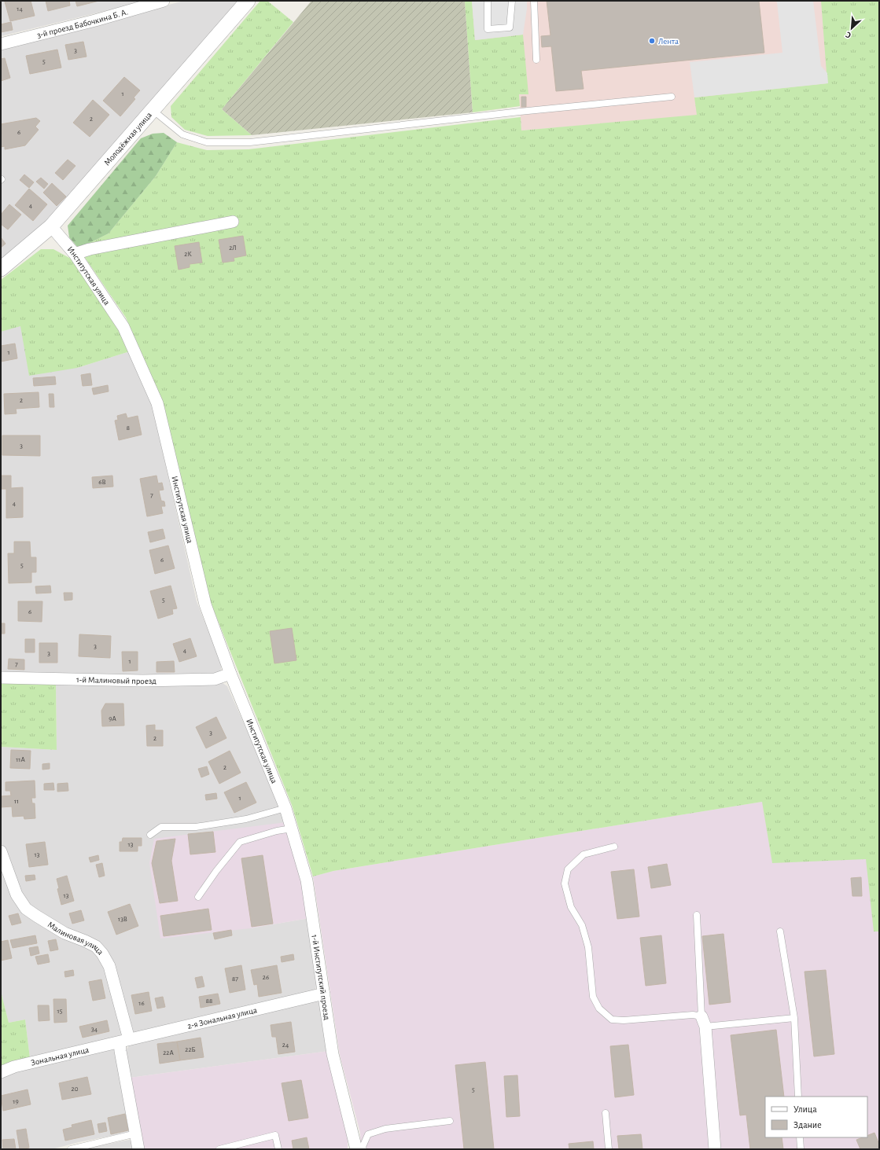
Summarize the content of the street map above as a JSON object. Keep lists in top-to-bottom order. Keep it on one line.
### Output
{"streets":{"street":["3-й проезд Бабочкина Б. А.","Молодёжная улица","Институтская улица","1-й Малиновый проезд","Малиновая улица","1-й Институтский проезд","2-я Зональная улица","Зональная улица"]},"crossings":[["Молодёжная улица","Институтская улица"],["Институтская улица","1-й Малиновый проезд"],["Институтская улица","1-й Институтский проезд"],["Малиновая улица","2-я Зональная улица"],["Малиновая улица","Зональная улица"],["1-й Институтский проезд","2-я Зональная улица"],["2-я Зональная улица","Зональная улица"]],"places":["Лента"],"house_numbers":["14","3","5","1","2","6","4","2Л","2К","1","2","8","3","6В","7","4","6","5","5","6","3","4","3","1","7","9А","3","2","11А","2","1","11","13","13","13","13В","26","87","88","16","15","34","24","22Б","22А","20","5","19"],"legend":["Улица","Здание"],"north":"bottom left"}
